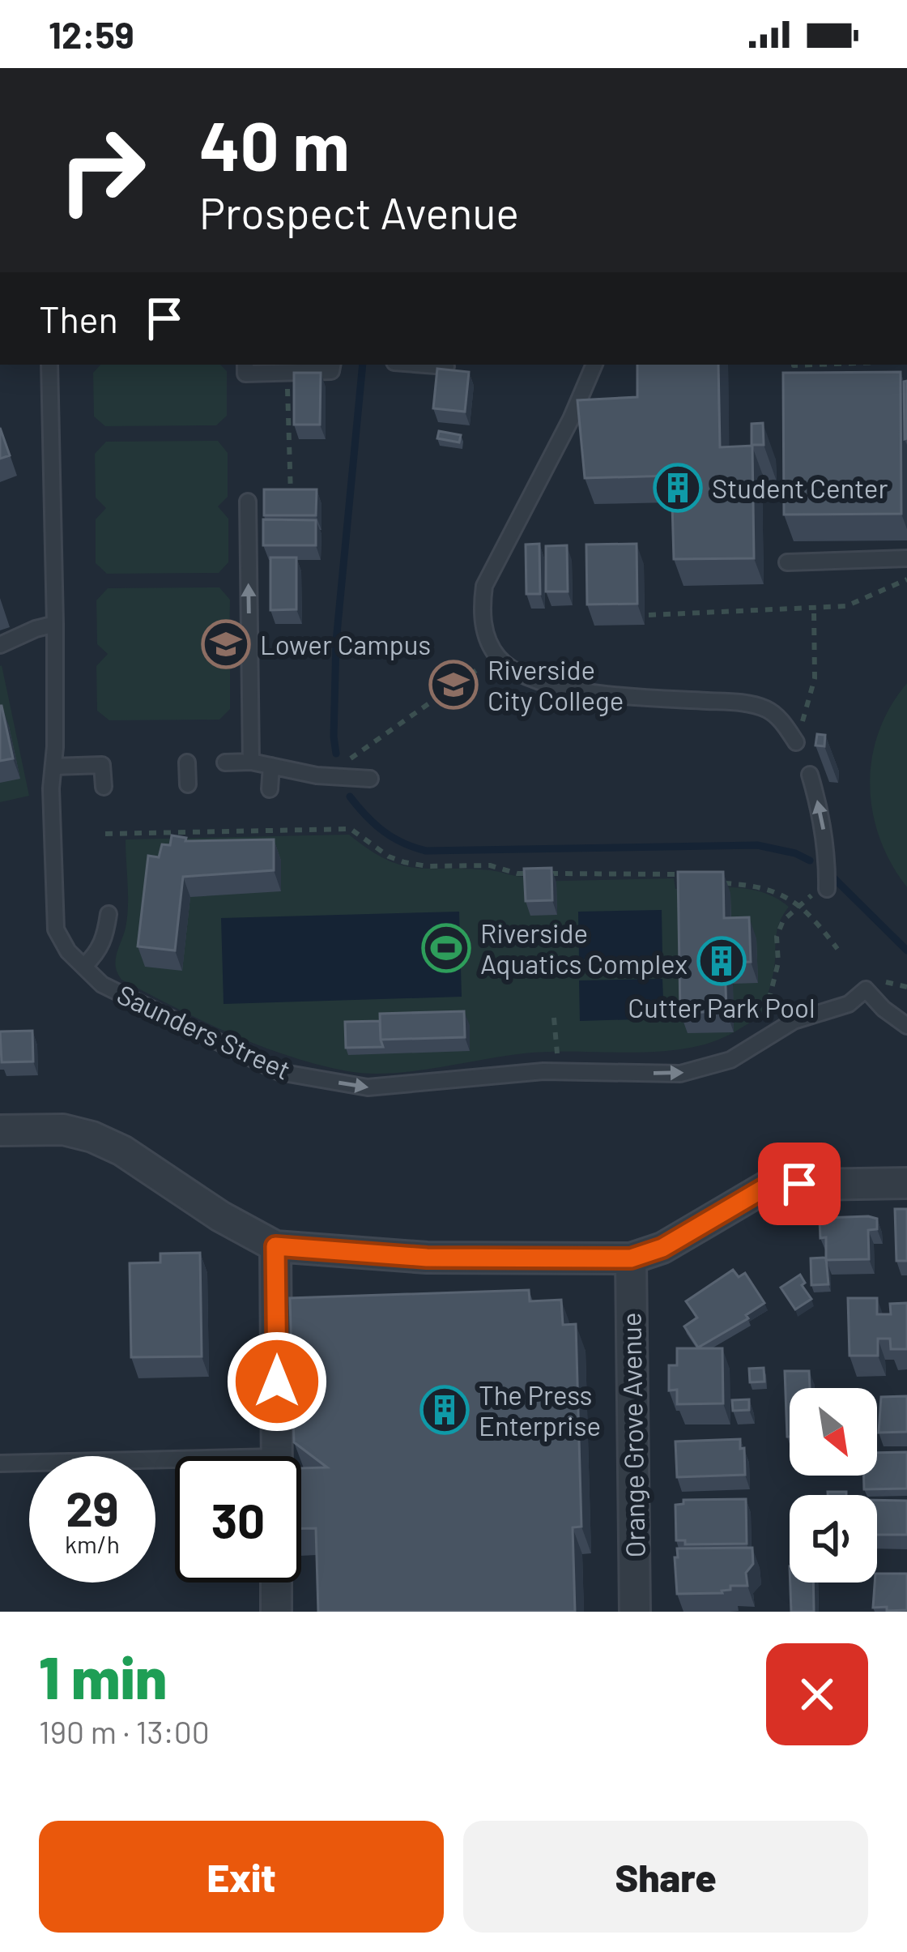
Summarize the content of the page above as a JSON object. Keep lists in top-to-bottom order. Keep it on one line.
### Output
{"streets":{"street":["Orange Grove Avenue"],"lane":["Saunders Street"]},"one_way":["Saunders Street"],"places":{"building":["Student Center","Cutter Park Pool","The Press Enterprise"],"school or university":["Lower Campus","Riverside City College"],"sports":["Riverside Aquatics Complex"]},"north":"bottom right","page":{"status":"12:59","turn":["40 m","Prospect Avenue"],"then":"Then","speed":"29 km/h","limit":"30","heading":["1 min","190 m · 13:00"],"buttons":["Exit","Share"]}}
